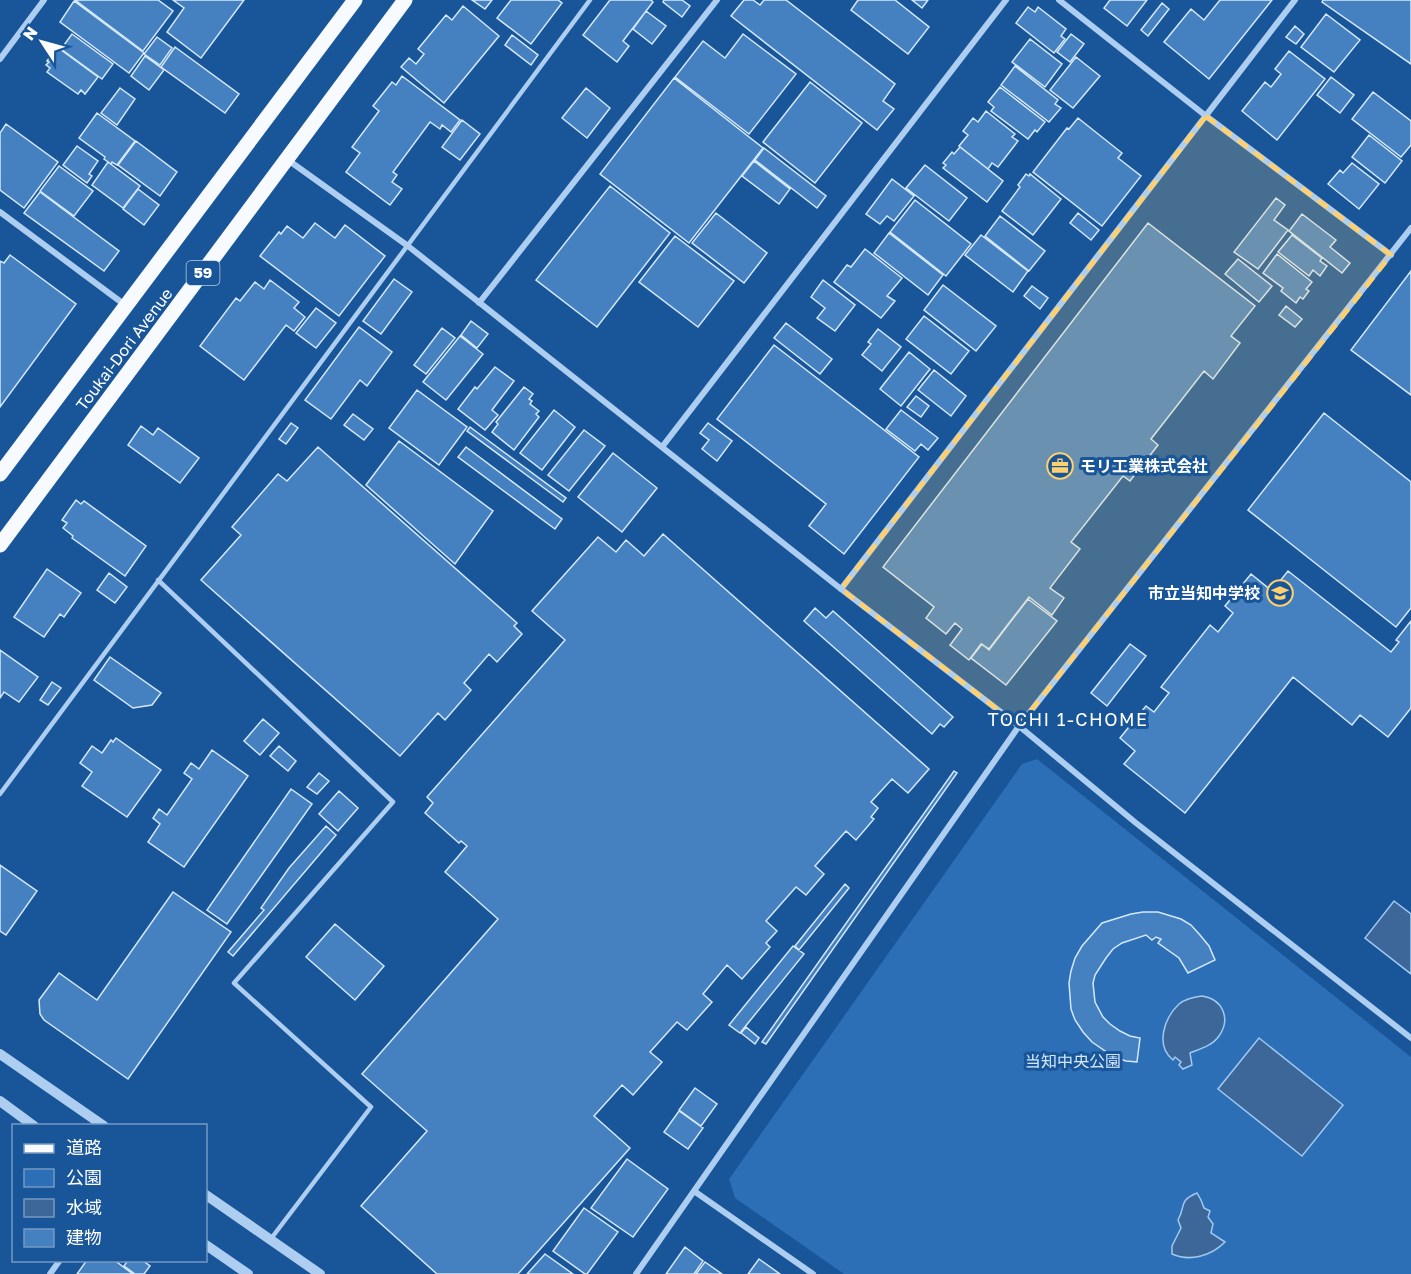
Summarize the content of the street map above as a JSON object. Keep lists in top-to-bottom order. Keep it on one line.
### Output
{"streets":{"main road":["59","Toukai-Dori Avenue"]},"districts":["TOCHI 1-CHOME"],"parks":["当知中央公園"],"places":{"office":["モリ工業株式会社"],"school or university":["市立当知中学校"]},"legend":["道路","公園","水域","建物"],"north":"top left"}
